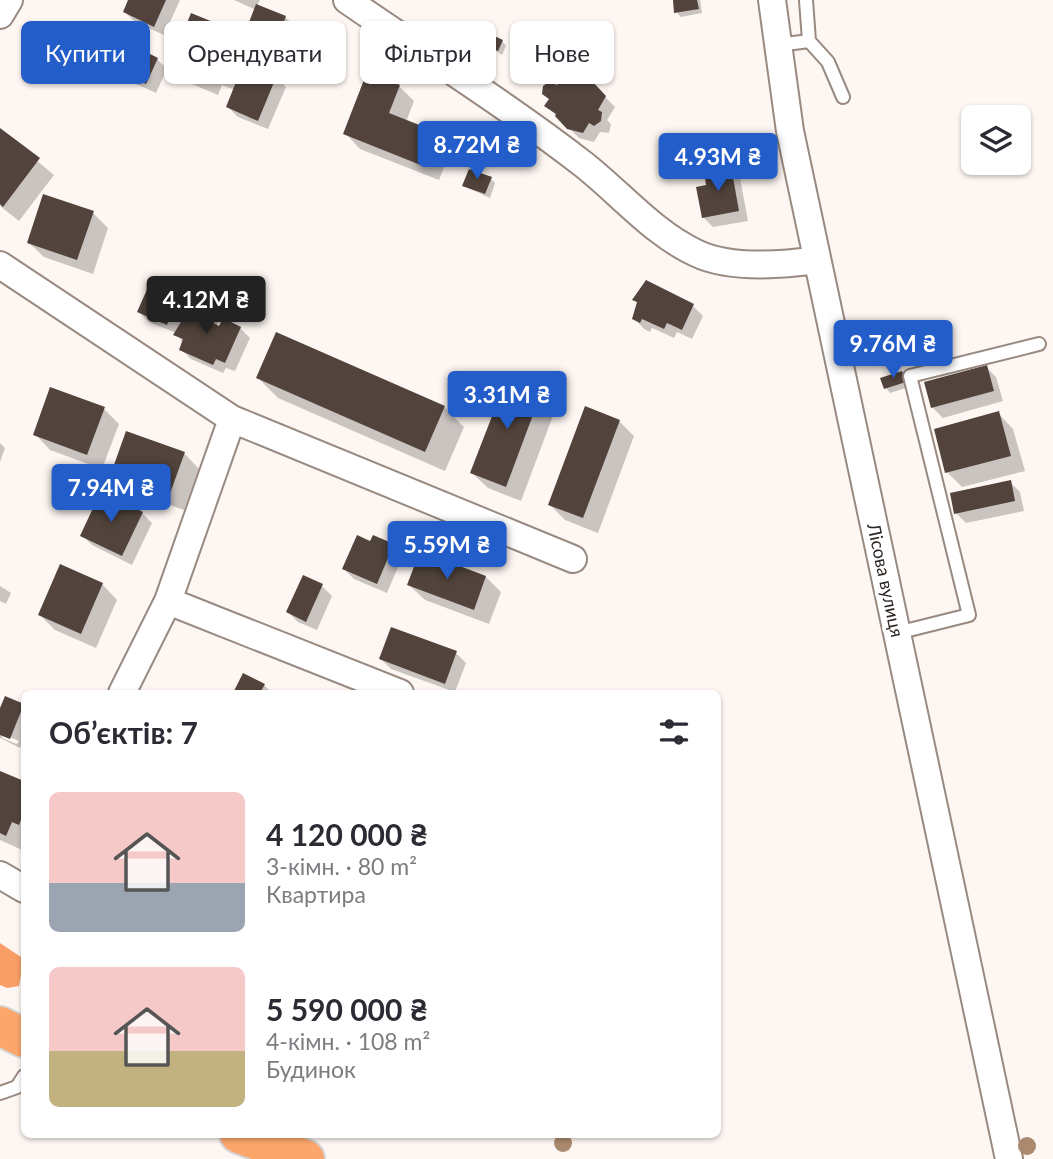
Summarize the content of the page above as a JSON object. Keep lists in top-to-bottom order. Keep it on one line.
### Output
{"streets":{"street":["Лісова вулиця"]},"page":{"chip":["Купити","Орендувати","Фільтри","Нове"],"price":["8.72M ₴","4.93M ₴","4.12M ₴","9.76M ₴","3.31M ₴","7.94M ₴","5.59M ₴"],"heading":"Об’єктів: 7","list":[{"name":"4 120 000 ₴","note":"3-кімн. · 80 m² · Квартира"},{"name":"5 590 000 ₴","note":"4-кімн. · 108 m² · Будинок"}]}}
